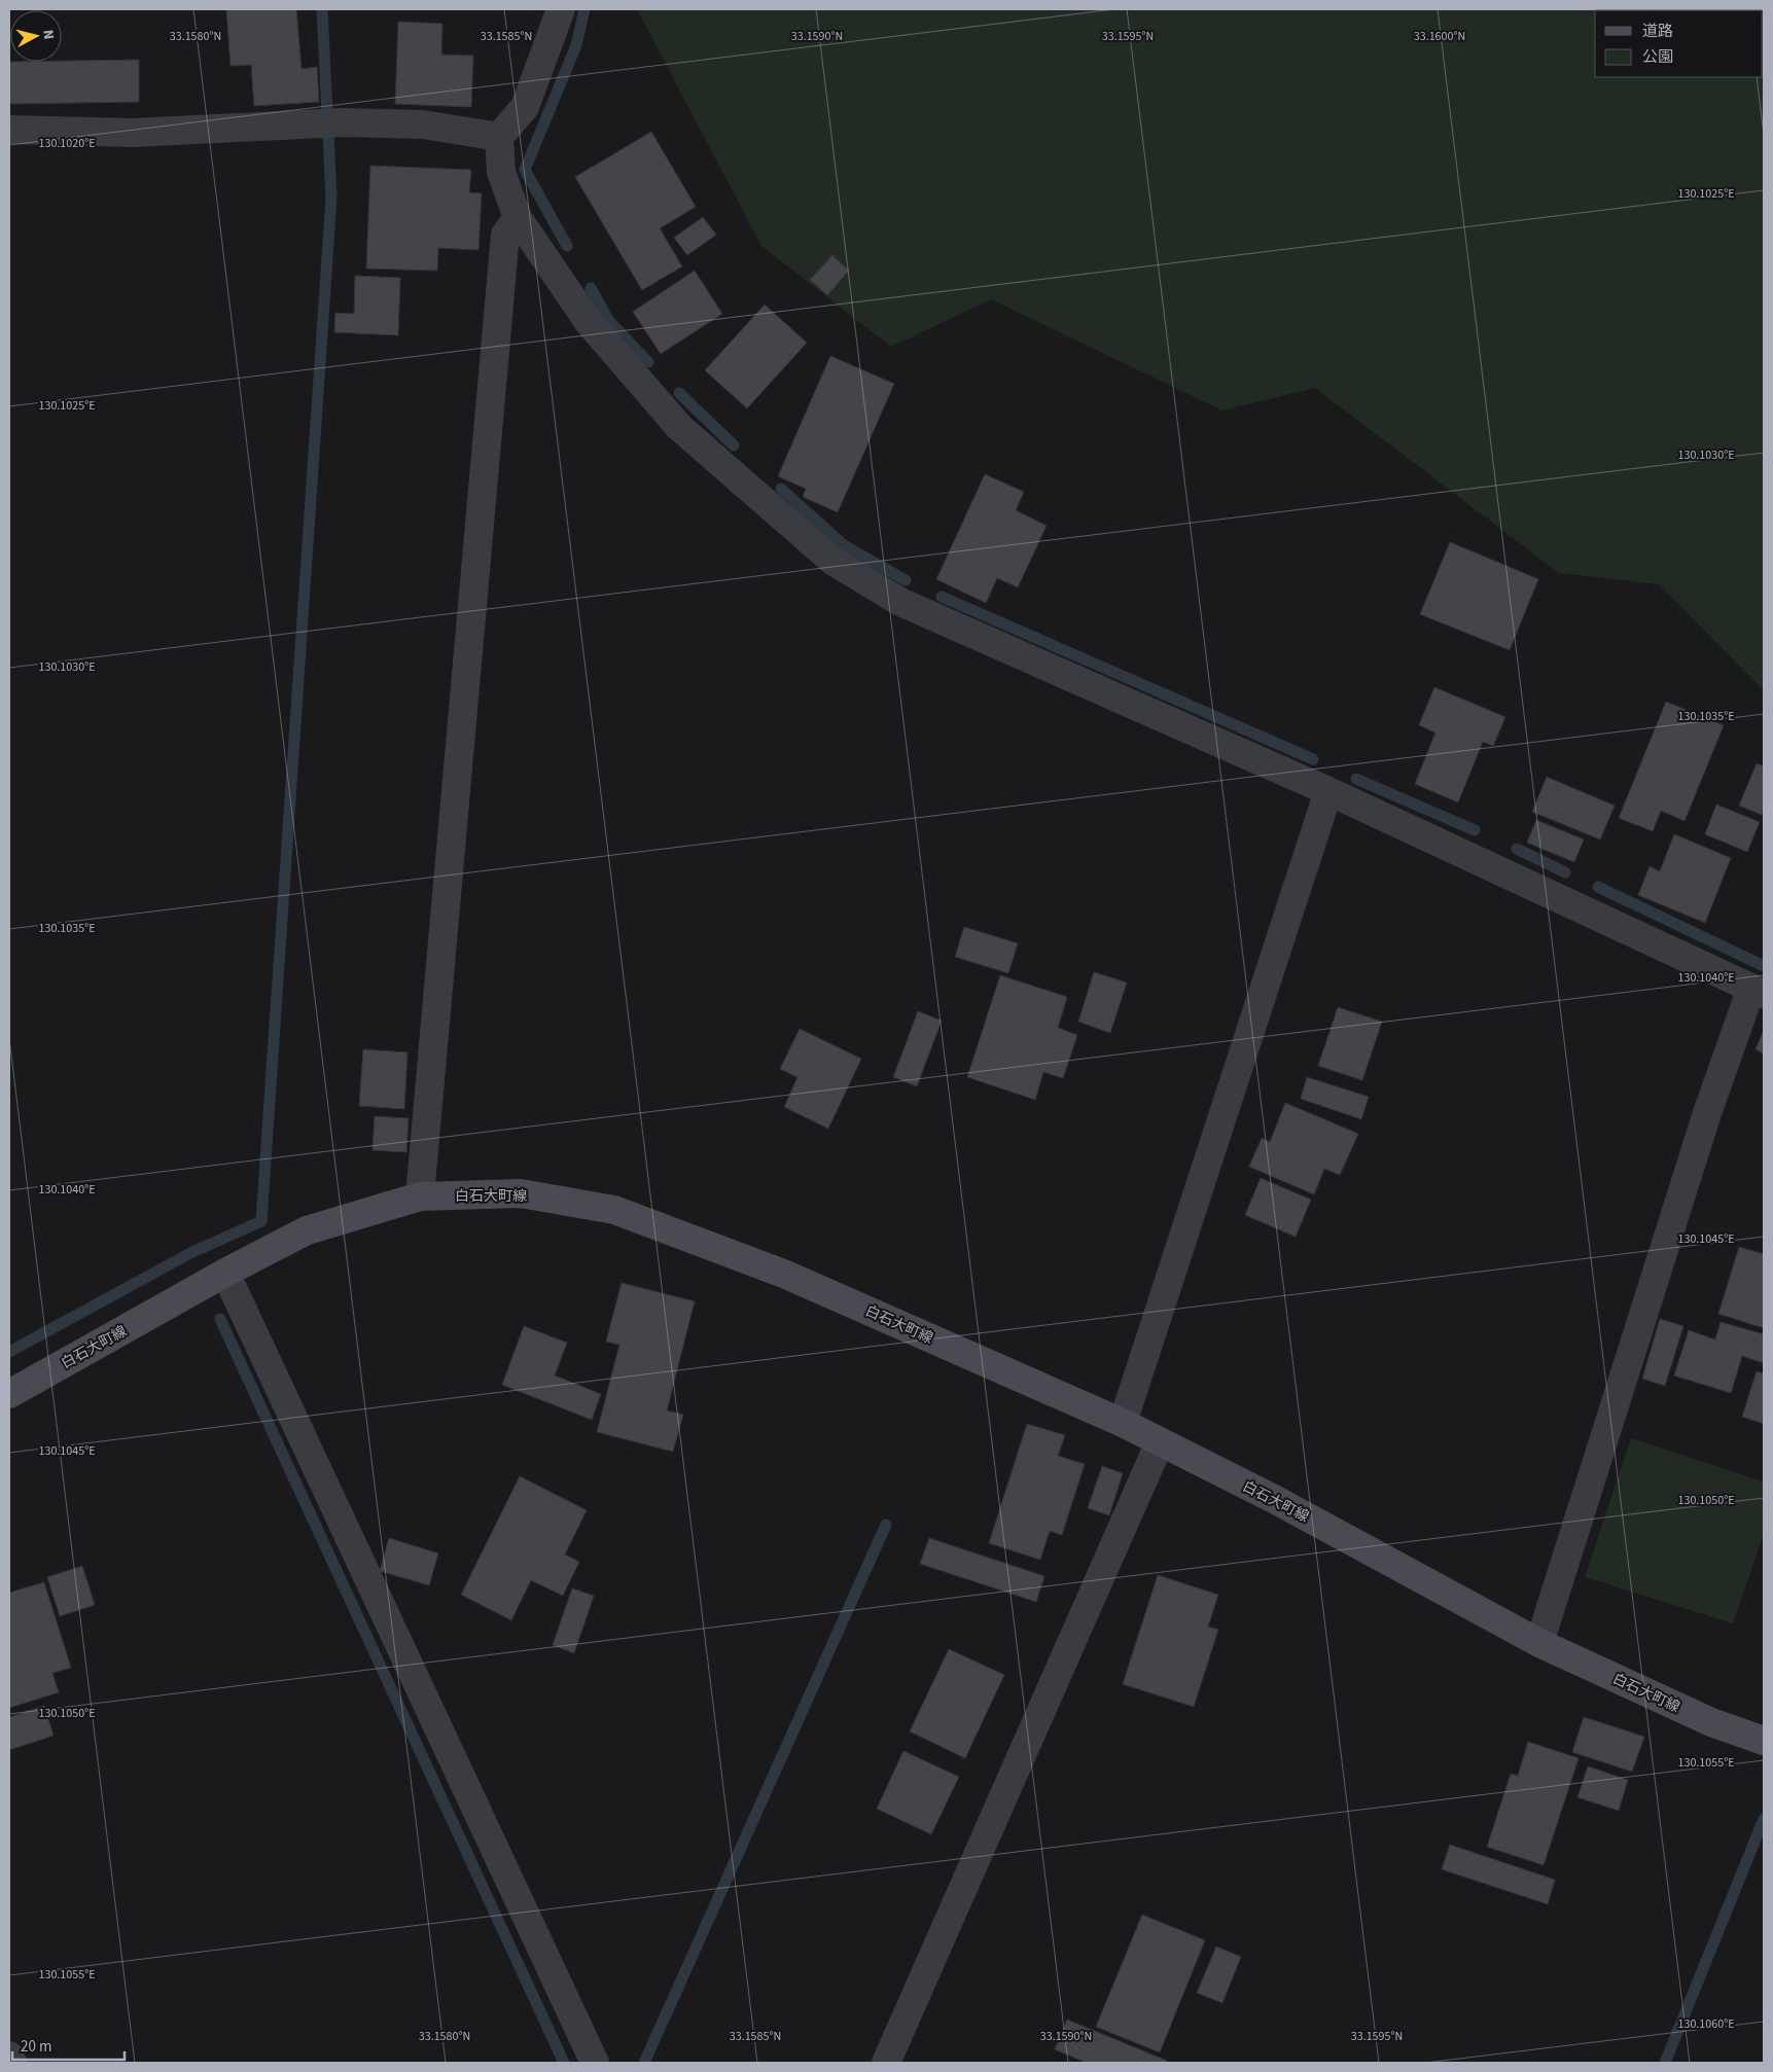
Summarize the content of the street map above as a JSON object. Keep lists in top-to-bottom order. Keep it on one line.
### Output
{"streets":{"main road":["白石大町線"]},"legend":["道路","公園"],"scale_bar":"20 m","north":"right","coordinates":["33.1580°N","33.1585°N","33.1590°N","33.1595°N","33.1600°N","130.1020°E","130.1025°E","130.1030°E","130.1035°E","130.1040°E","130.1045°E","130.1050°E","130.1055°E","130.1060°E"]}
